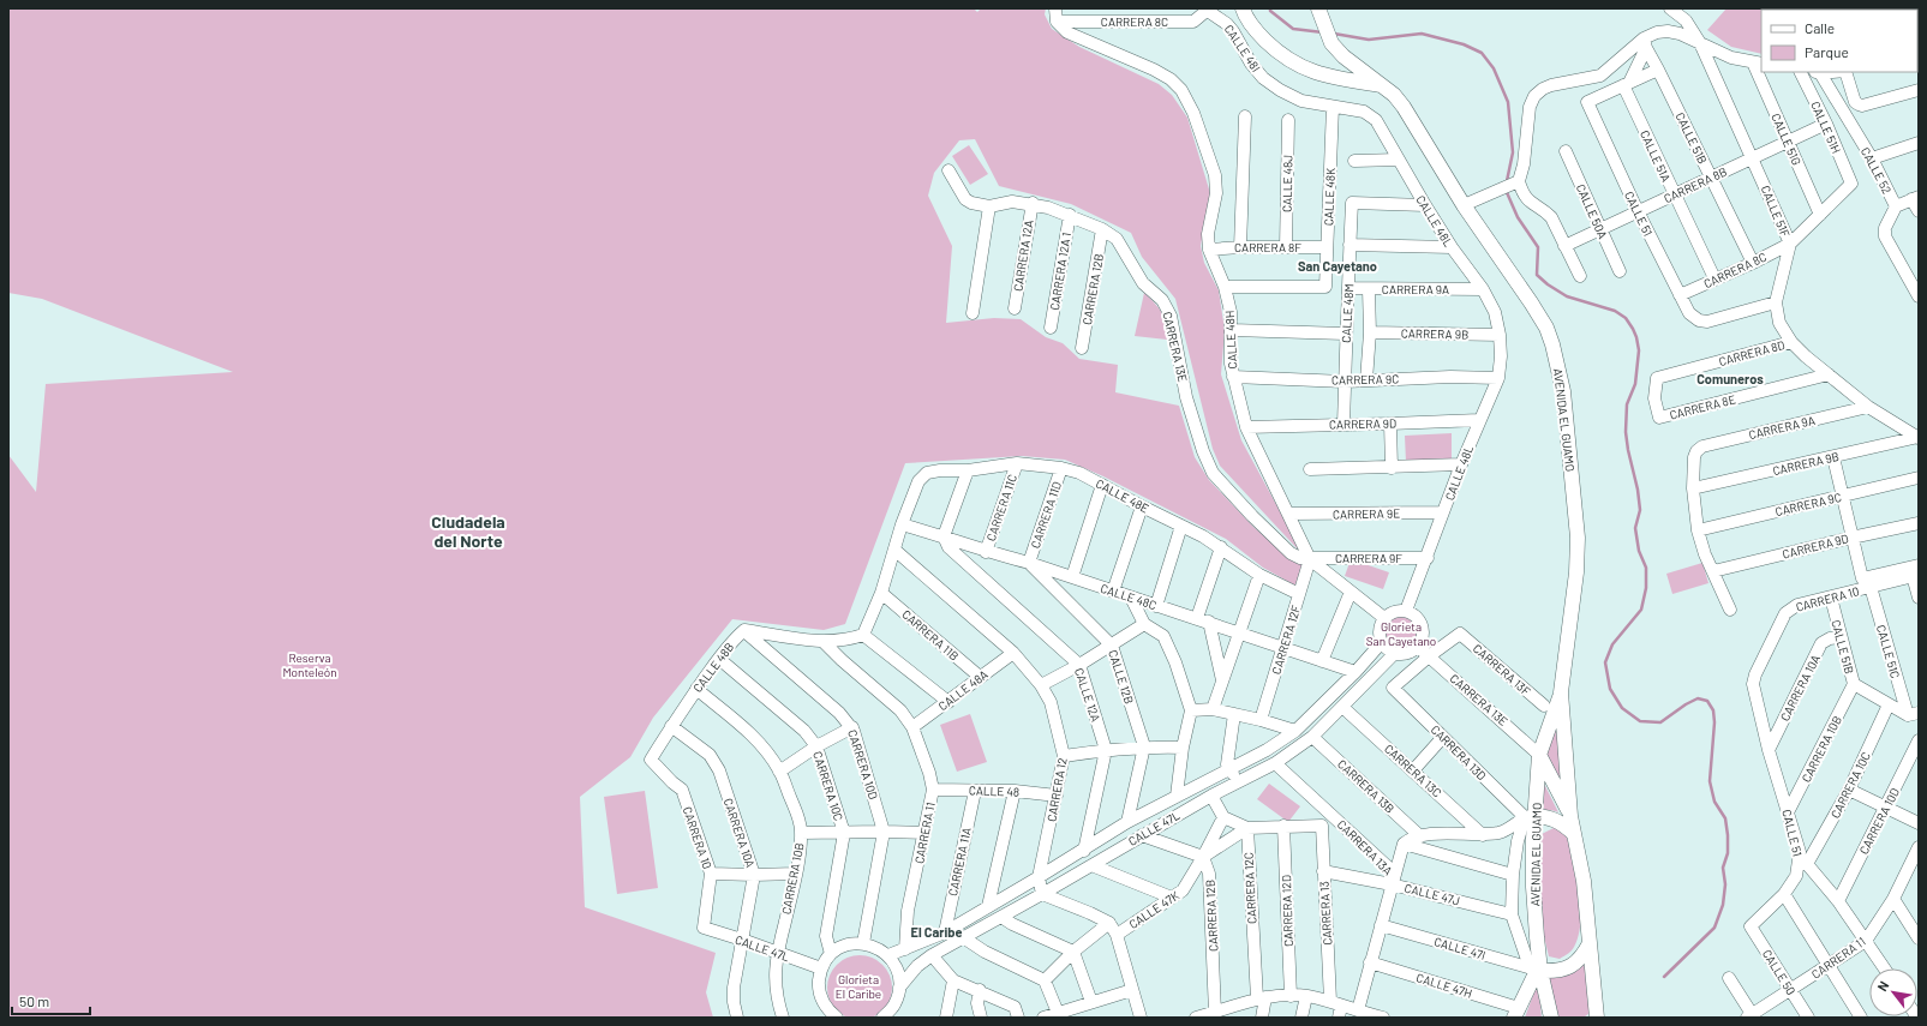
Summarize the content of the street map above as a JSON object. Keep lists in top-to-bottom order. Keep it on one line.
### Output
{"streets":{"main road":["AVENIDA EL GUAMO"],"street":["CARRERA 8C","CALLE 48I","CALLE 51H","CALLE 51B","CALLE 51G","CALLE 51A","CALLE 52","CALLE 48J","CARRERA 8B","CALLE 48K","CALLE 50A","CALLE 51F","CALLE 51","CALLE 48L","CARRERA 8F","CARRERA 12A","CARRERA 12A 1","CARRERA 12B","CARRERA 9A","CALLE 48M","CARRERA 9B","CALLE 48H","CARRERA 13E","CARRERA 8D","CARRERA 9C","CARRERA 8E","CARRERA 9D","CALLE 48E","CARRERA 11C","CARRERA 9E","CARRERA 11D","CARRERA 9F","CALLE 48C","CARRERA 10","CARRERA 11B","CARRERA 12F","CALLE 51C","CALLE 48B","CARRERA 13F","CALLE 12B","CARRERA 10A","CALLE 48A","CALLE 12A","CARRERA 10B","CARRERA 13D","CARRERA 10D","CARRERA 13C","CARRERA 10C","CARRERA 13B","CARRERA 12","CALLE 48","CALLE 47L","CARRERA 11","CARRERA 13A","CARRERA 11A","CARRERA 12C","CALLE 47J","CALLE 47K","CARRERA 12D","CARRERA 13","CALLE 47I","CALLE 50","CALLE 47H"]},"crossings":[["CARRERA 8C","CALLE 48I"],["CARRERA 8C","CALLE 51H"],["CARRERA 8C","CALLE 51B"],["CARRERA 8C","CALLE 51G"],["CARRERA 8C","CALLE 51A"],["CARRERA 8C","CALLE 51F"],["CARRERA 8C","CALLE 51"],["CARRERA 8C","CALLE 48H"],["CALLE 48I","CALLE 48K"],["CALLE 48I","CALLE 48L"],["CALLE 51H","CARRERA 8B"],["CALLE 51B","CARRERA 8B"],["CALLE 51B","CARRERA 10"],["CALLE 51B","CARRERA 10A"],["CALLE 51B","CARRERA 10B"],["CALLE 51B","CARRERA 10C"],["CALLE 51G","CARRERA 8B"],["CALLE 51A","CARRERA 8B"],["CALLE 51A","CALLE 51"],["CALLE 48J","CARRERA 8F"],["CARRERA 8B","CALLE 50A"],["CARRERA 8B","CALLE 51F"],["CARRERA 8B","CALLE 51"],["CALLE 48K","CALLE 48L"],["CALLE 48K","CARRERA 8F"],["CALLE 48K","CALLE 48H"],["CALLE 51F","CALLE 51"],["CALLE 51F","CARRERA 9A"],["CALLE 51F","CARRERA 9B"],["CALLE 51F","CARRERA 8D"],["CALLE 51F","CARRERA 8E"],["CALLE 51","CARRERA 10"],["CALLE 51","CARRERA 10A"],["CALLE 51","CARRERA 10B"],["CALLE 51","CARRERA 10D"],["CALLE 51","CARRERA 10C"],["CALLE 51","CARRERA 11"],["CALLE 48L","CARRERA 9A"],["CALLE 48L","CALLE 48M"],["CALLE 48L","CARRERA 9B"],["CALLE 48L","CALLE 48H"],["CALLE 48L","CARRERA 13E"],["CALLE 48L","CARRERA 9C"],["CALLE 48L","CARRERA 9D"],["CALLE 48L","CARRERA 9E"],["CALLE 48L","CARRERA 9F"],["CALLE 48L","CALLE 47L"],["CARRERA 8F","CALLE 48H"],["CARRERA 12A","CARRERA 13E"],["CARRERA 12A 1","CARRERA 13E"],["CARRERA 12B","CARRERA 13E"],["CARRERA 12B","CALLE 47K"],["CARRERA 9A","CALLE 48M"],["CARRERA 9A","CARRERA 9B"],["CALLE 48M","CARRERA 9C"],["CALLE 48M","CARRERA 9D"],["CALLE 48H","CARRERA 13E"],["CALLE 48H","CARRERA 9C"],["CALLE 48H","CARRERA 9D"],["CALLE 48H","CARRERA 9E"],["CALLE 48H","CARRERA 9F"],["CALLE 48H","CARRERA 12F"],["CALLE 48H","CALLE 47L"],["CARRERA 13E","AVENIDA EL GUAMO"],["CARRERA 13E","CARRERA 9F"],["CARRERA 13E","CARRERA 12F"],["CARRERA 13E","CARRERA 13F"],["CARRERA 13E","CARRERA 13D"],["CARRERA 13E","CALLE 47L"],["CARRERA 8D","CARRERA 8E"],["AVENIDA EL GUAMO","CARRERA 13D"],["AVENIDA EL GUAMO","CALLE 47I"],["CALLE 48E","CARRERA 11C"],["CALLE 48E","CARRERA 11D"],["CALLE 48E","CALLE 48C"],["CALLE 48E","CARRERA 12F"],["CARRERA 11C","CALLE 48C"],["CARRERA 11D","CALLE 48C"],["CARRERA 11D","CALLE 12B"],["CARRERA 9F","CARRERA 12F"],["CALLE 48C","CARRERA 12F"],["CALLE 48C","CALLE 12B"],["CALLE 48C","CALLE 12A"],["CALLE 48C","CALLE 47L"],["CARRERA 10","CALLE 51C"],["CARRERA 10","CALLE 48B"],["CARRERA 10","CALLE 47L"],["CARRERA 11B","CALLE 48A"],["CALLE 48B","CARRERA 10A"],["CALLE 48B","CARRERA 10B"],["CALLE 48B","CARRERA 10D"],["CALLE 48B","CARRERA 10C"],["CARRERA 13F","CARRERA 13D"],["CARRERA 10A","CALLE 47L"],["CALLE 48A","CARRERA 12"],["CALLE 48A","CARRERA 11"],["CALLE 12A","CALLE 47L"],["CARRERA 10B","CALLE 47L"],["CARRERA 13C","CALLE 47L"],["CARRERA 10C","CALLE 50"],["CARRERA 13B","CALLE 47L"],["CARRERA 12","CALLE 48"],["CARRERA 12","CALLE 47L"],["CALLE 48","CARRERA 11"],["CALLE 48","CARRERA 11A"],["CALLE 47L","CARRERA 11"],["CALLE 47L","CARRERA 13A"],["CALLE 47L","CARRERA 11A"],["CARRERA 11","CALLE 50"],["CARRERA 13A","CALLE 47J"],["CARRERA 13A","CALLE 47I"],["CARRERA 13A","CALLE 47H"],["CARRERA 12C","CALLE 47K"],["CALLE 47J","CARRERA 13"],["CALLE 47K","CARRERA 12D"],["CALLE 47K","CARRERA 13"]],"districts":["San Cayetano","Comuneros","Ciudadela del Norte","El Caribe"],"parks":["Glorieta San Cayetano","Reserva Monteleón","Glorieta El Caribe"],"legend":["Calle","Parque"],"scale_bar":"50 m","north":"top left"}
